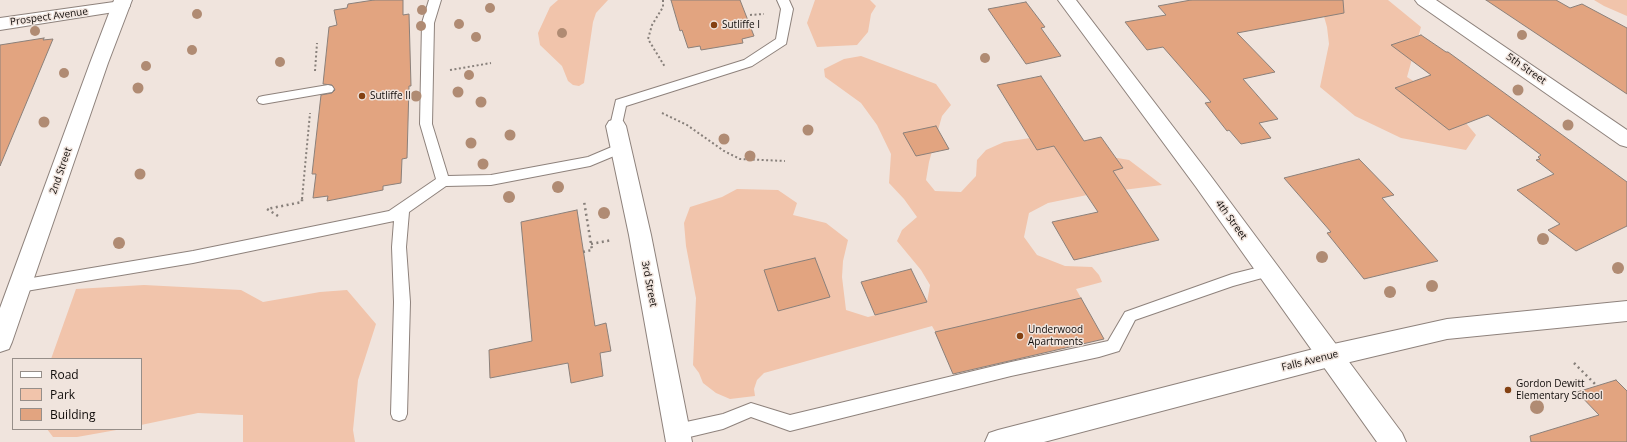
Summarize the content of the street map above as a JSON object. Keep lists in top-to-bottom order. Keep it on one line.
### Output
{"streets":{"street":["Prospect Avenue","5th Street","2nd Street","4th Street","3rd Street","Falls Avenue"]},"crossings":[["Prospect Avenue","2nd Street"],["4th Street","Falls Avenue"]],"places":["Sutliffe I","Sutliffe II","Underwood Apartments","Gordon Dewitt Elementary School"],"legend":["Road","Park","Building"]}
